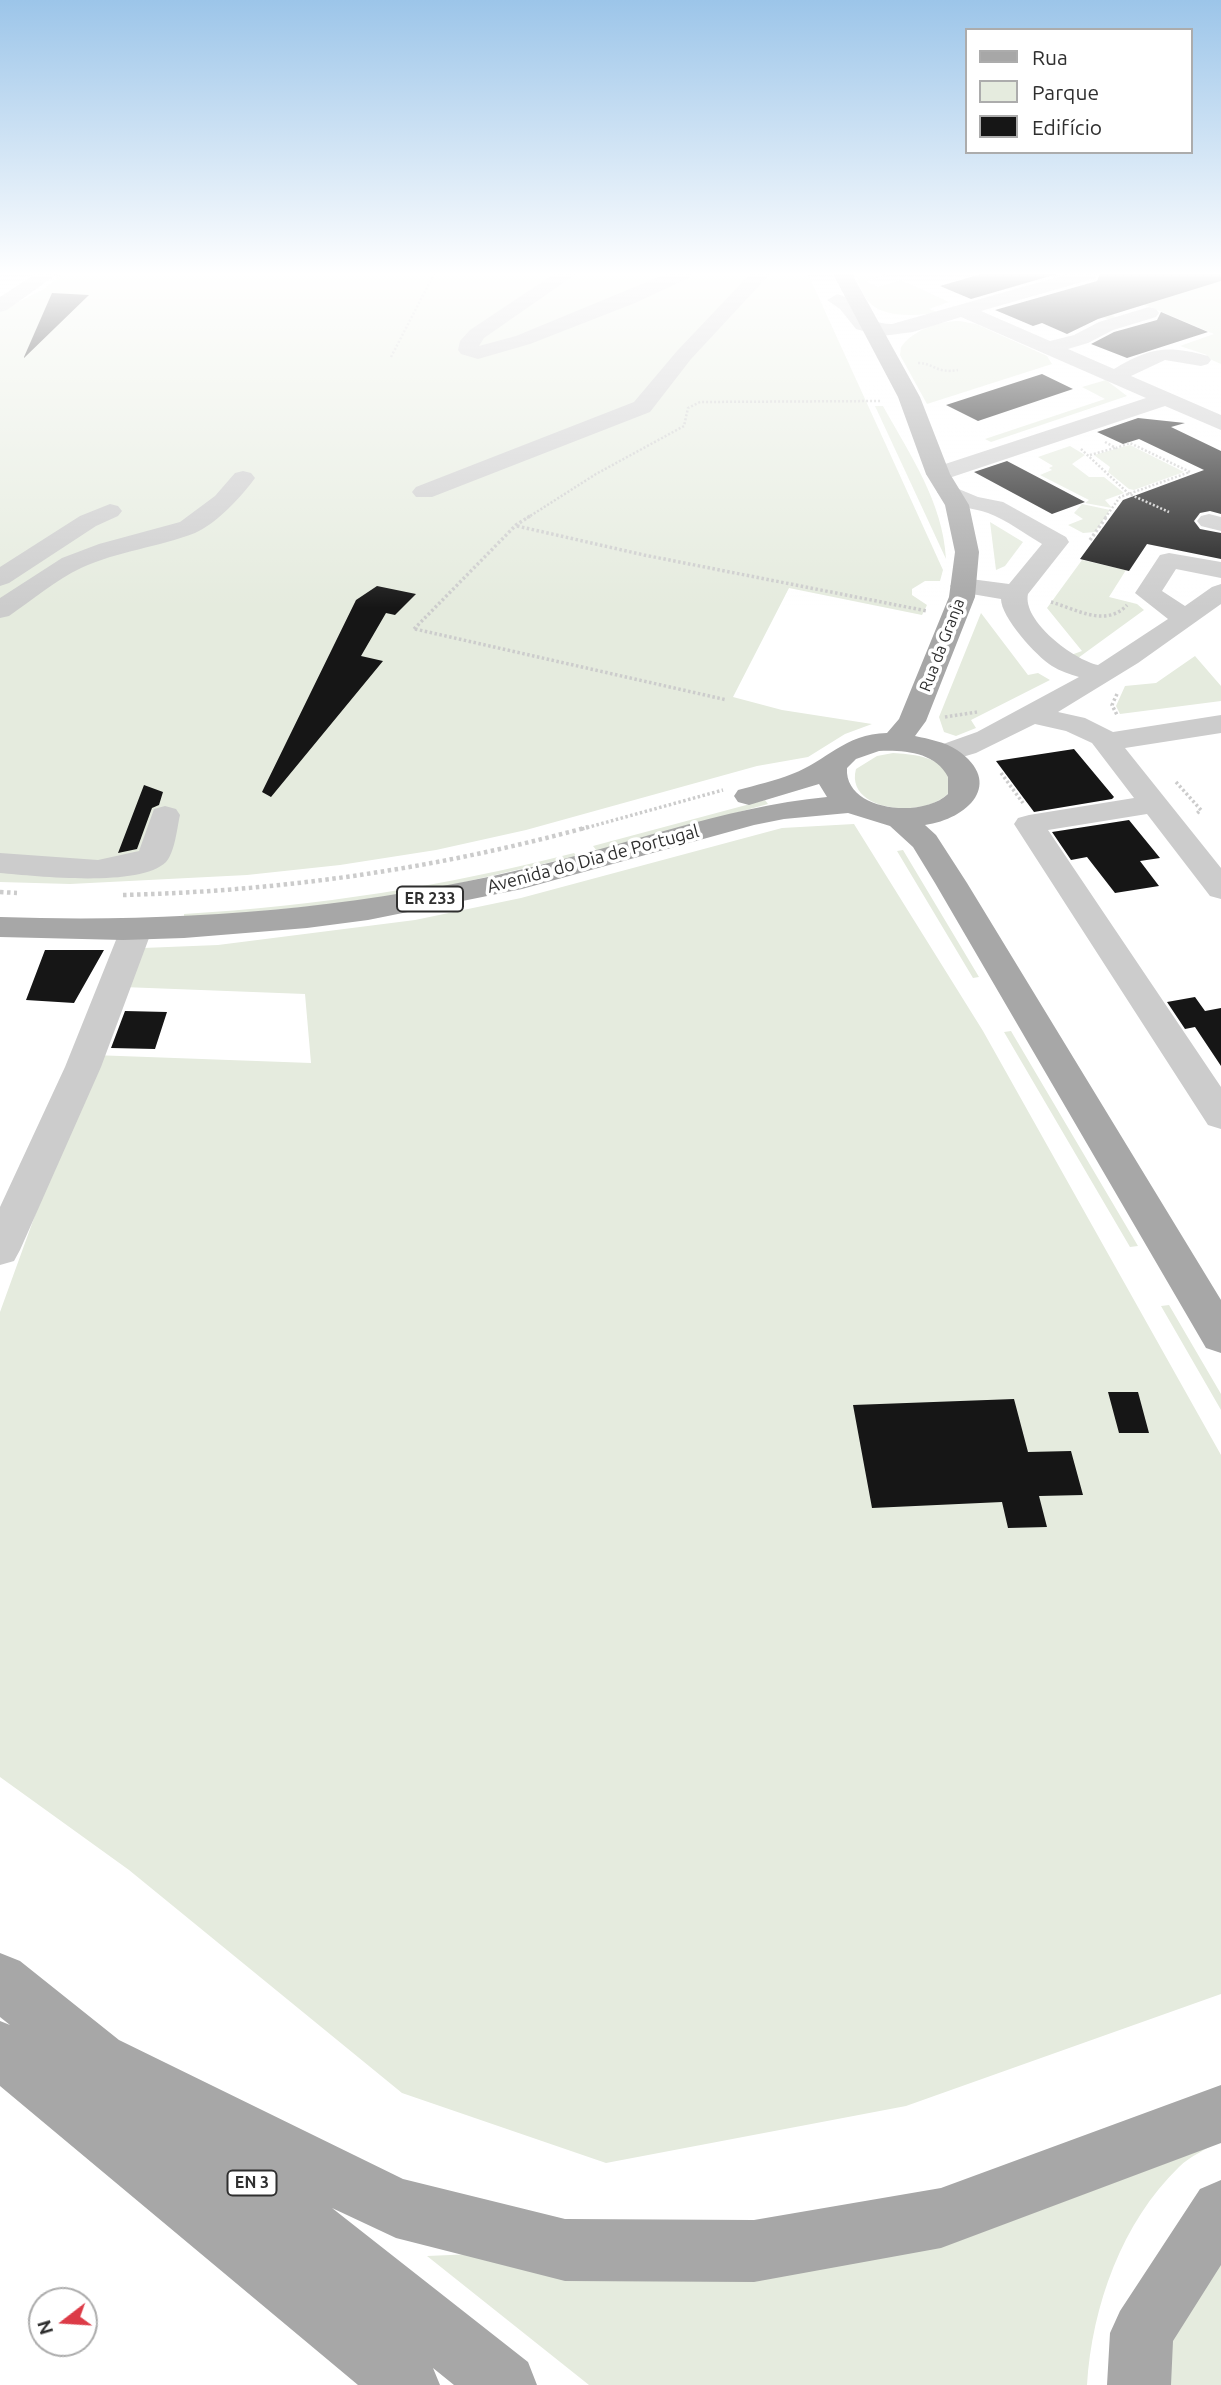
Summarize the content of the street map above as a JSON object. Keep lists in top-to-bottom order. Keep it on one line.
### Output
{"streets":{"main road":["Rua da Granja","Avenida do Dia de Portugal","ER 233","EN 3"]},"crossings":[["Rua da Granja","Avenida do Dia de Portugal"]],"legend":["Rua","Parque","Edifício"],"north":"left"}
